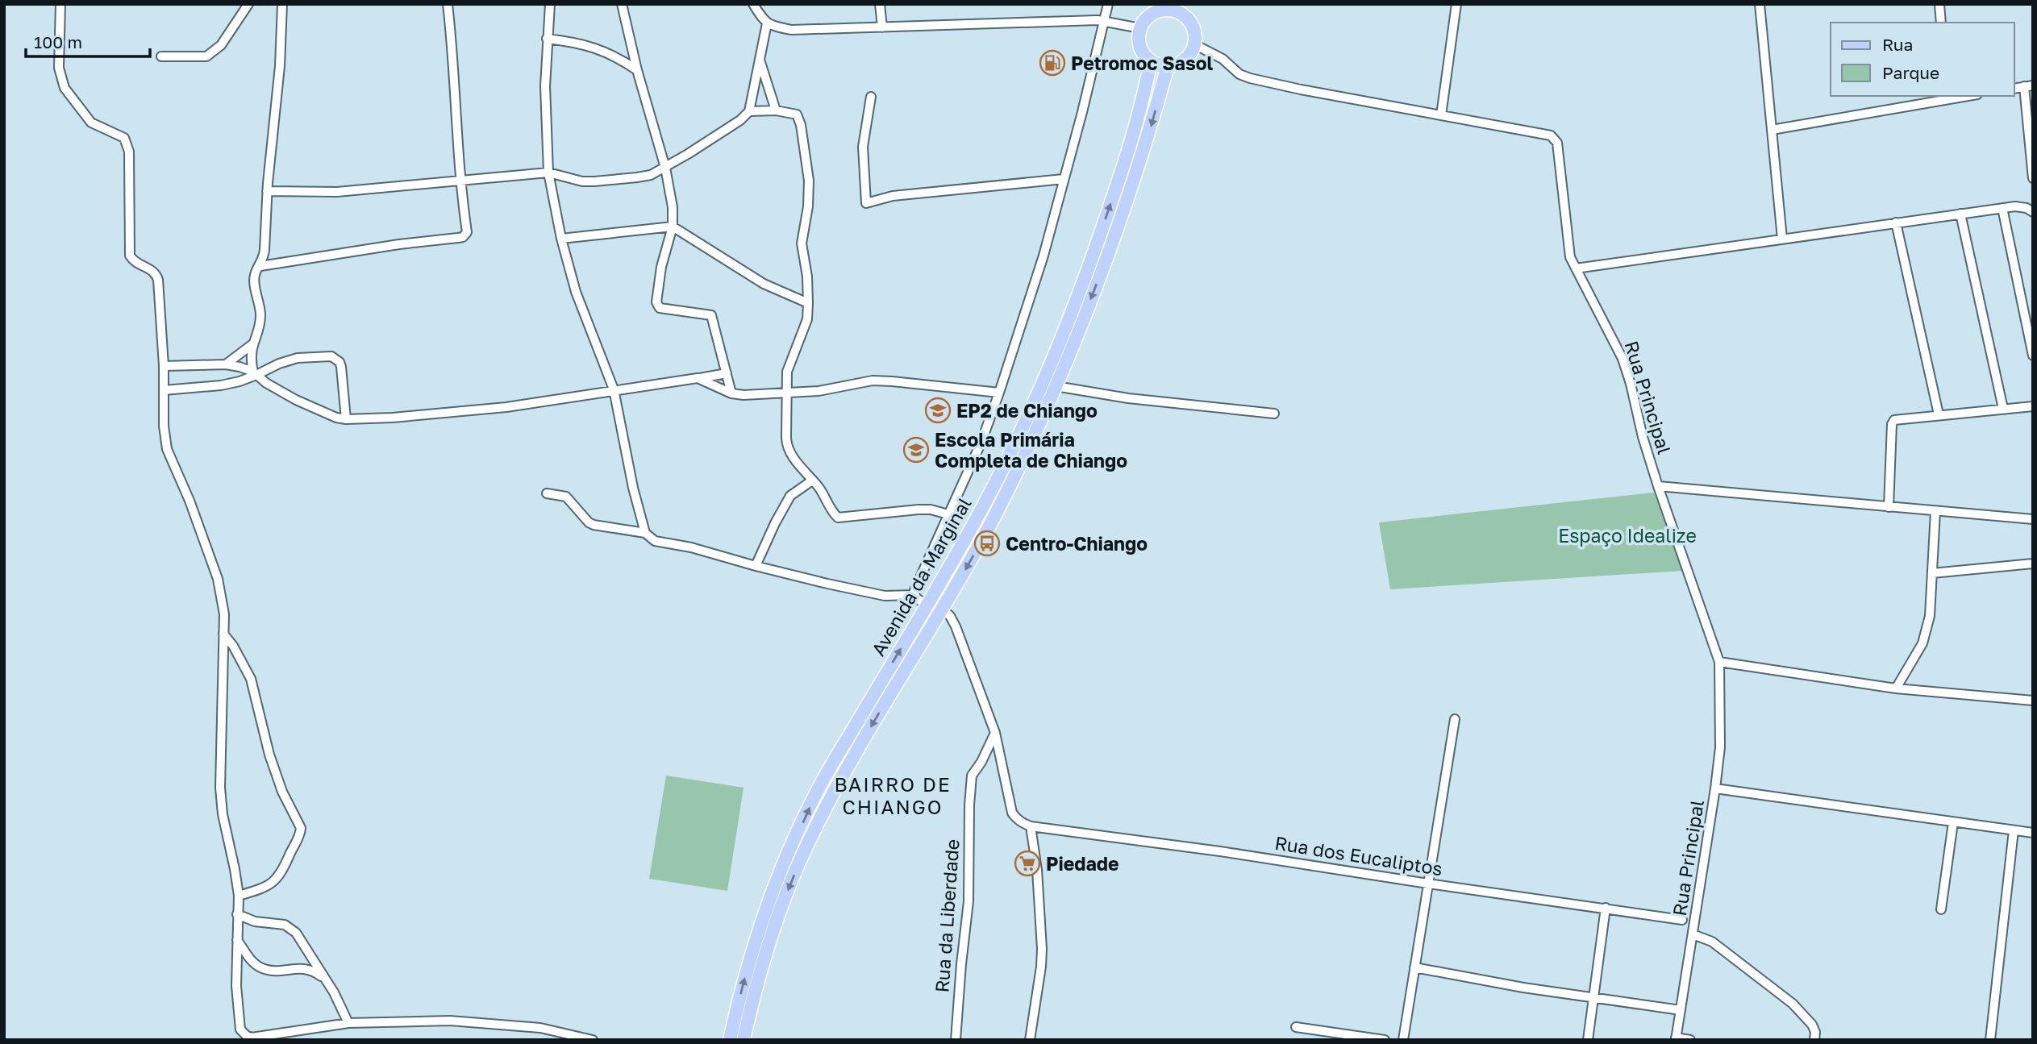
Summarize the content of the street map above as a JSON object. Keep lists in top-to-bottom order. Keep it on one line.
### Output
{"streets":{"main road":["Avenida da Marginal"],"street":["Rua Principal","Rua dos Eucaliptos","Rua da Liberdade"]},"crossings":[["Rua Principal","Avenida da Marginal"]],"districts":["BAIRRO DE CHIANGO"],"parks":["Espaço Idealize"],"places":{"fuel station":["Petromoc Sasol"],"school or university":["EP2 de Chiango","Escola Primária Completa de Chiango"],"bus stop":["Centro-Chiango"],"supermarket":["Piedade"]},"legend":["Rua","Parque"],"scale_bar":"100 m"}
